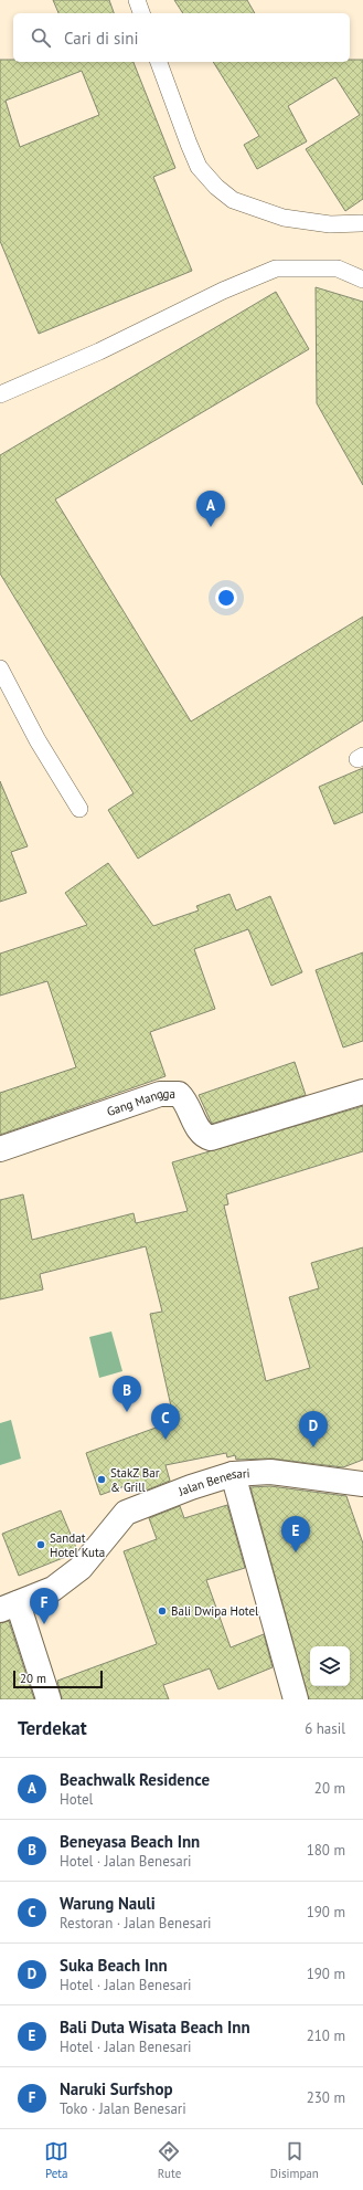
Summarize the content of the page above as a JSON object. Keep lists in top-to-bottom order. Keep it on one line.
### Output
{"streets":{"street":["Gang Mangga","Jalan Benesari"]},"places":["StakZ Bar & Grill","Sandat Hotel Kuta","Bali Dwipa Hotel"],"scale_bar":"20 m","page":{"search":"Cari di sini","pins":["A","B","C","D","E","F"],"scale":"20 m","heading":["Terdekat","6 hasil"],"list":[{"mark":"A","name":"Beachwalk Residence","note":"Hotel","value":"20 m"},{"mark":"B","name":"Beneyasa Beach Inn","note":"Hotel · Jalan Benesari","value":"180 m"},{"mark":"C","name":"Warung Nauli","note":"Restoran · Jalan Benesari","value":"190 m"},{"mark":"D","name":"Suka Beach Inn","note":"Hotel · Jalan Benesari","value":"190 m"},{"mark":"E","name":"Bali Duta Wisata Beach Inn","note":"Hotel · Jalan Benesari","value":"210 m"},{"mark":"F","name":"Naruki Surfshop","note":"Toko · Jalan Benesari","value":"230 m"}],"nav":["Peta","Rute","Disimpan"]}}
